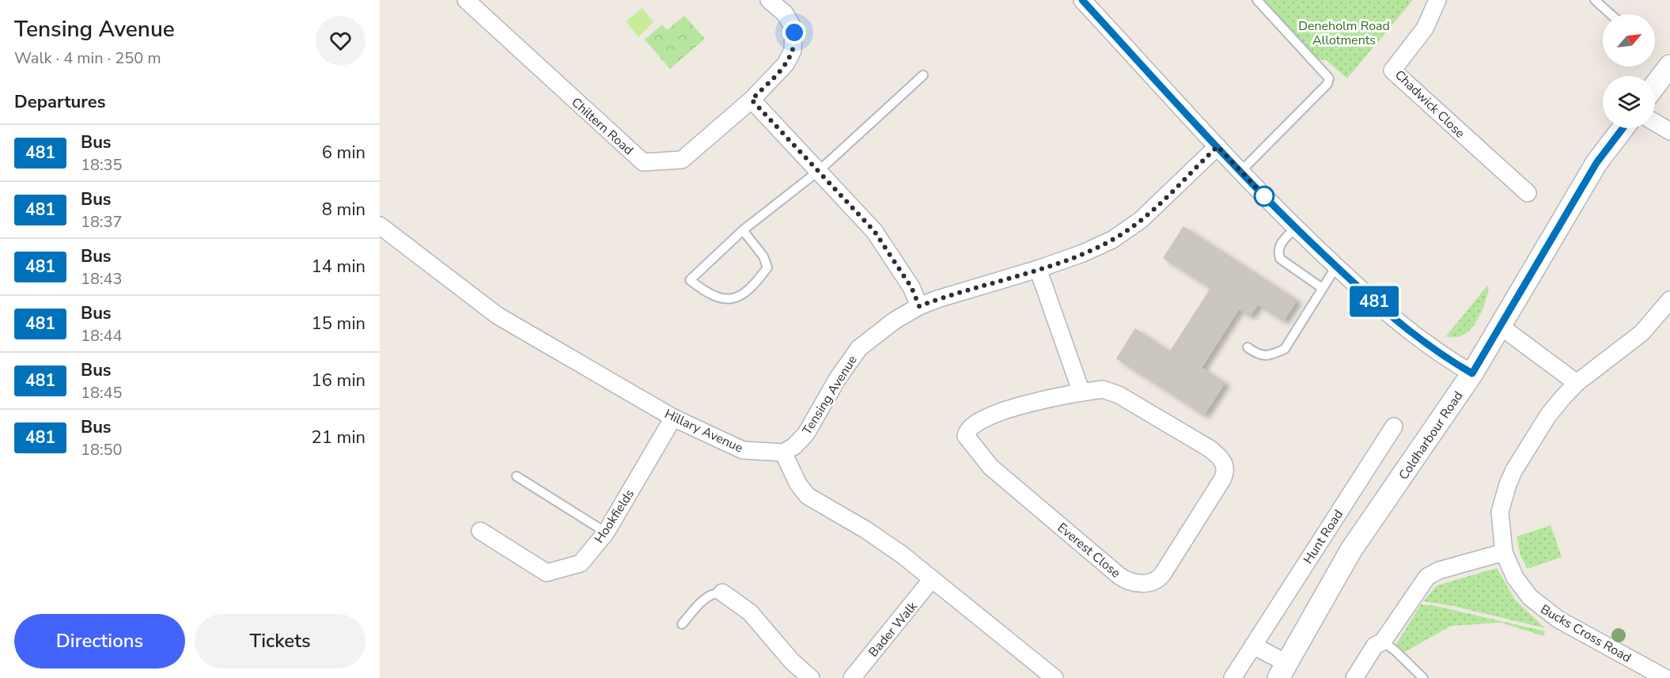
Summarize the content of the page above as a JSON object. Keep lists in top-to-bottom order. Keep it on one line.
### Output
{"streets":{"street":["Chadwick Close","Chiltern Road","Tensing Avenue","Hillary Avenue","Coldharbour Road","Hookfields","Hunt Road","Everest Close","Bader Walk","Bucks Cross Road"]},"crossings":[["Tensing Avenue","Hillary Avenue"],["Hillary Avenue","Hookfields"]],"parks":["Deneholm Road Allotments"],"lines":["bus line 481"],"north":"top right","page":{"heading":[["Tensing Avenue","Walk · 4 min · 250 m"],"Departures"],"on_map":"481","list":[{"mark":"481","name":"Bus","note":"18:35","value":"6 min"},{"mark":"481","name":"Bus","note":"18:37","value":"8 min"},{"mark":"481","name":"Bus","note":"18:43","value":"14 min"},{"mark":"481","name":"Bus","note":"18:44","value":"15 min"},{"mark":"481","name":"Bus","note":"18:45","value":"16 min"},{"mark":"481","name":"Bus","note":"18:50","value":"21 min"}],"buttons":["Directions","Tickets"]}}
